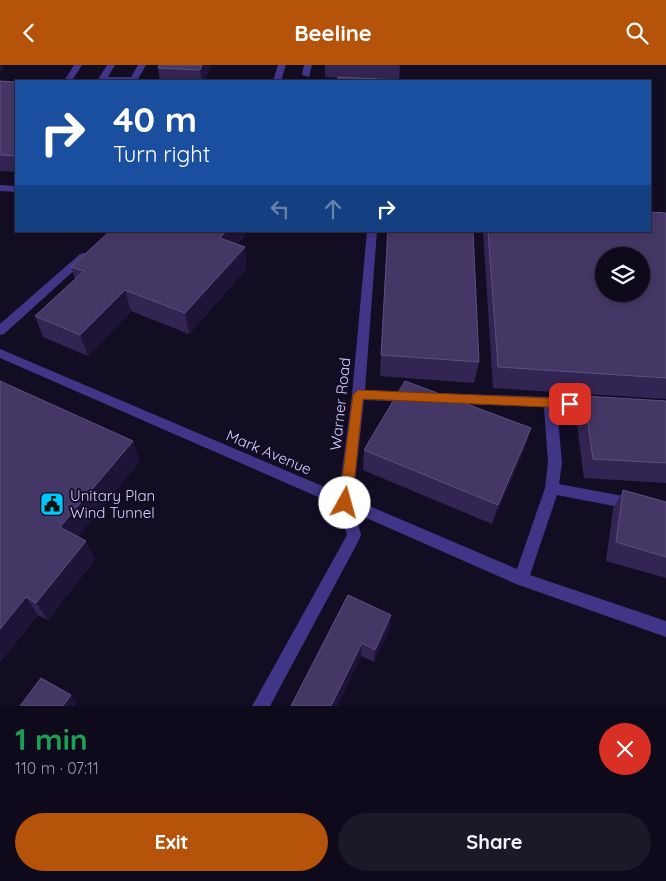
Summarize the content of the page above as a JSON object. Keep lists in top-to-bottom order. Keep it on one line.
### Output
{"streets":{"street":["Warner Road","Mark Avenue"]},"crossings":[["Warner Road","Mark Avenue"]],"places":{"public building":["Unitary Plan Wind Tunnel"]},"page":{"header":"Beeline","turn":["40 m","Turn right"],"heading":["1 min","110 m · 07:11"],"buttons":["Exit","Share"]}}
